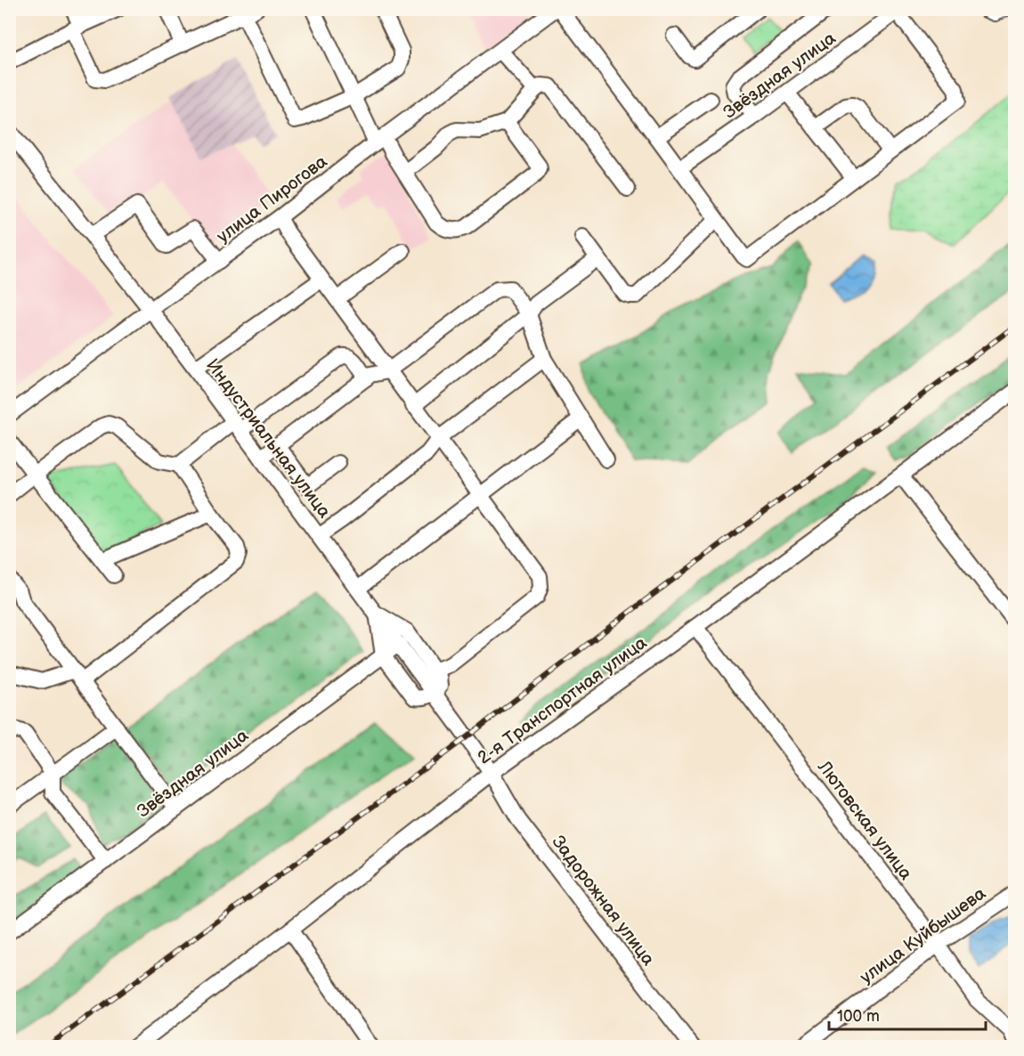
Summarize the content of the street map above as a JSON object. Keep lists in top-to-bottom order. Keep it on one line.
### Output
{"streets":{"street":["Звёздная улица","улица Пирогова","Индустриальная улица","2-я Транспортная улица","Лютовская улица","Задорожная улица","улица Куйбышева"]},"crossings":[["Звёздная улица","Индустриальная улица"],["улица Пирогова","Индустриальная улица"],["Индустриальная улица","2-я Транспортная улица"],["Индустриальная улица","Задорожная улица"],["2-я Транспортная улица","Лютовская улица"],["2-я Транспортная улица","Задорожная улица"],["Лютовская улица","улица Куйбышева"]],"scale_bar":"100 m"}
